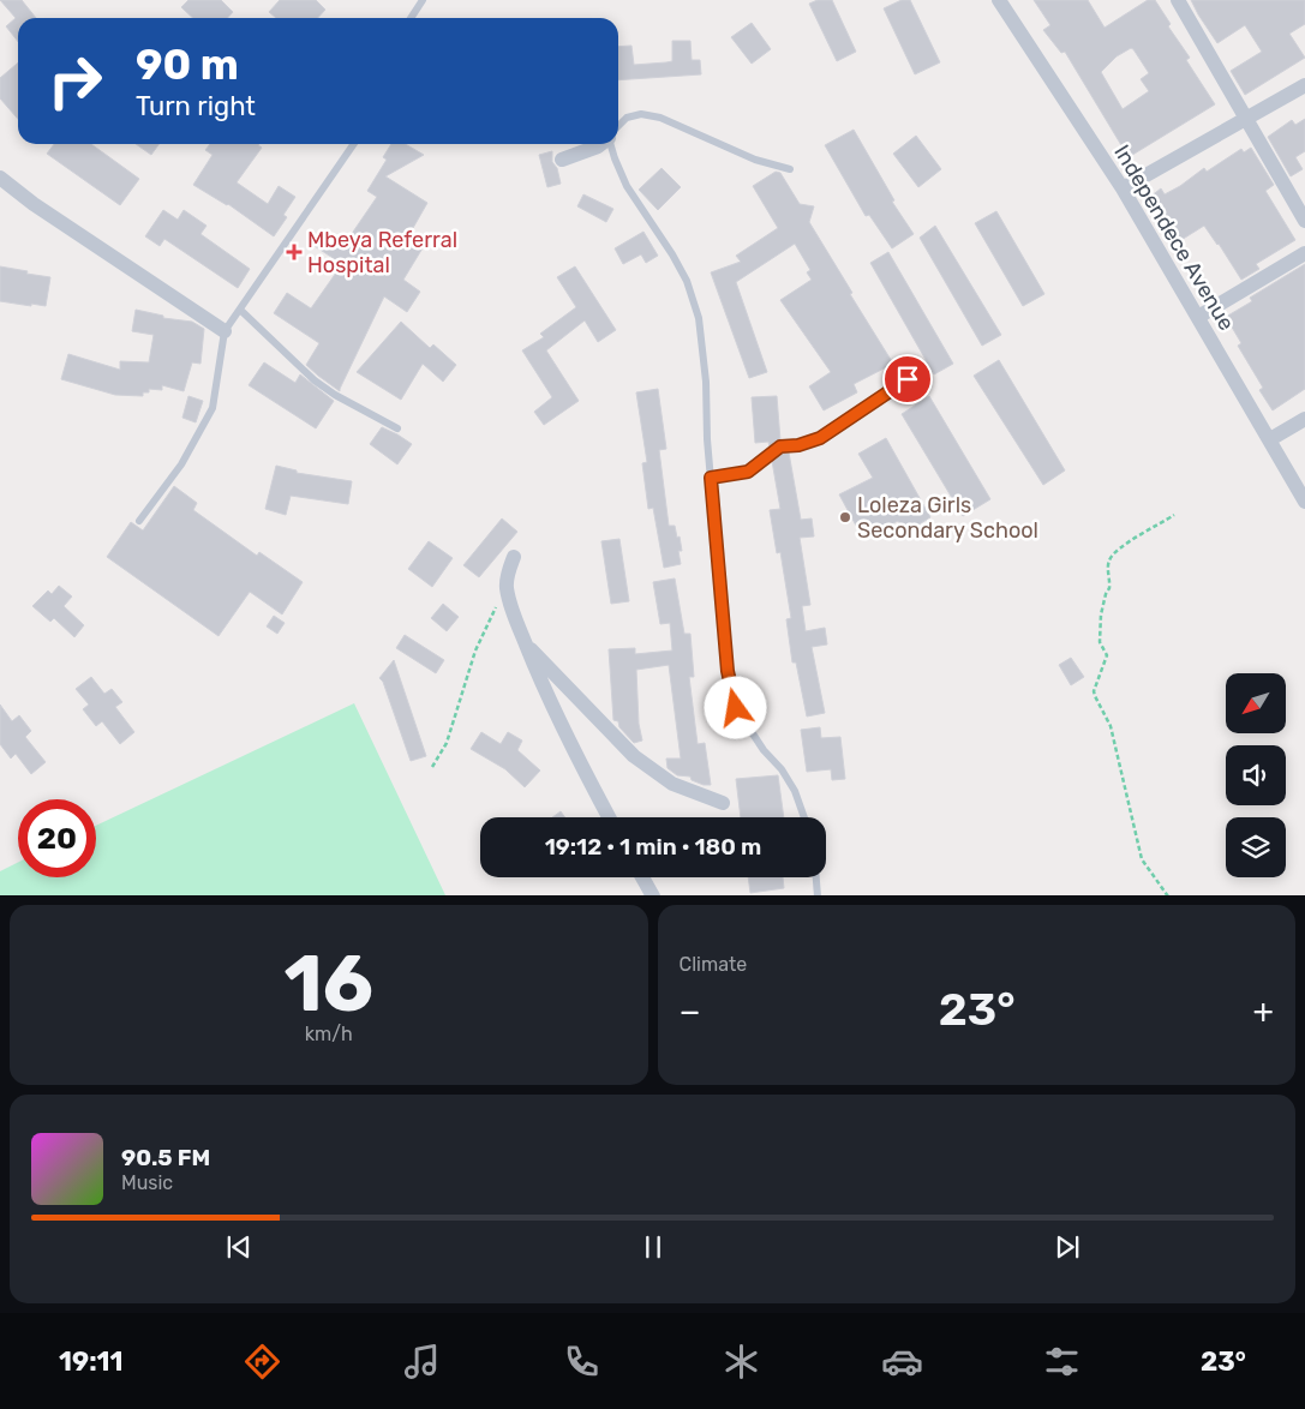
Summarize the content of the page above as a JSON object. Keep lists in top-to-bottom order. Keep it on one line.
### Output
{"streets":{"street":["Independece Avenue"]},"places":{"health":["Mbeya Referral Hospital"],"other":["Loleza Girls Secondary School"]},"north":"bottom left","page":{"turn":["90 m","Turn right"],"limit":"20","trip":"19:12 · 1 min · 180 m","tile":[["16","km/h"],"Climate"],"heat":["−","23°","+"],"song":["90.5 FM","Music"],"tabs":["19:11","23°"]}}
